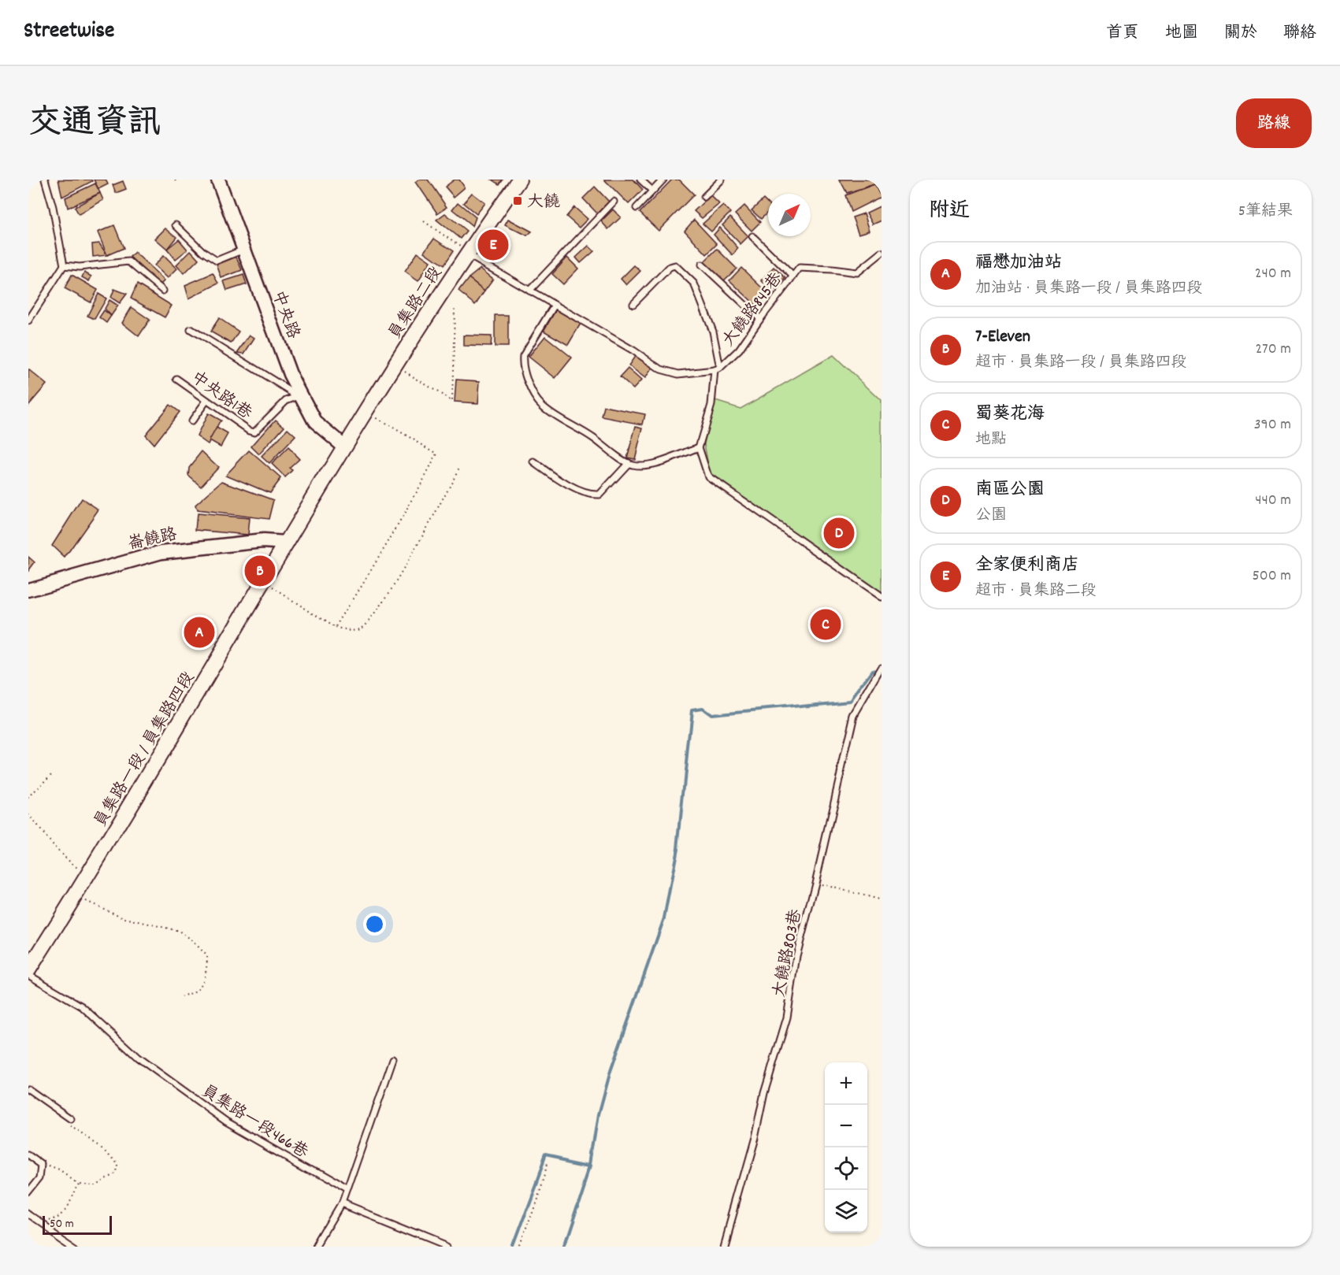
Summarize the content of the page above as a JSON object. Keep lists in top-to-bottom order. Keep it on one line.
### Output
{"streets":{"main road":["員集路二段","員集路一段 / 員集路四段"],"street":["中央路","崙饒路"],"lane":["大饒路845巷","中央路1巷","大饒路803巷","員集路一段466巷"]},"crossings":[["員集路二段","中央路"],["員集路二段","員集路一段 / 員集路四段"],["中央路","中央路1巷"],["中央路","員集路一段 / 員集路四段"],["崙饒路","員集路一段 / 員集路四段"]],"places":{"transit":["大饒"]},"scale_bar":"50 m","north":"top right","page":{"header":"Streetwise","nav":["首頁","地圖","關於","聯絡"],"title":"交通資訊","buttons":"路線","heading":["附近","5筆結果"],"pins":["E","D","B","C","A"],"list":[{"mark":"A","name":"福懋加油站","note":"加油站 · 員集路一段 / 員集路四段","value":"240 m"},{"mark":"B","name":"7-Eleven","note":"超市 · 員集路一段 / 員集路四段","value":"270 m"},{"mark":"C","name":"蜀葵花海","note":"地點","value":"390 m"},{"mark":"D","name":"南區公園","note":"公園","value":"440 m"},{"mark":"E","name":"全家便利商店","note":"超市 · 員集路二段","value":"500 m"}],"map_buttons":["+","−"],"scale":"50 m"}}
